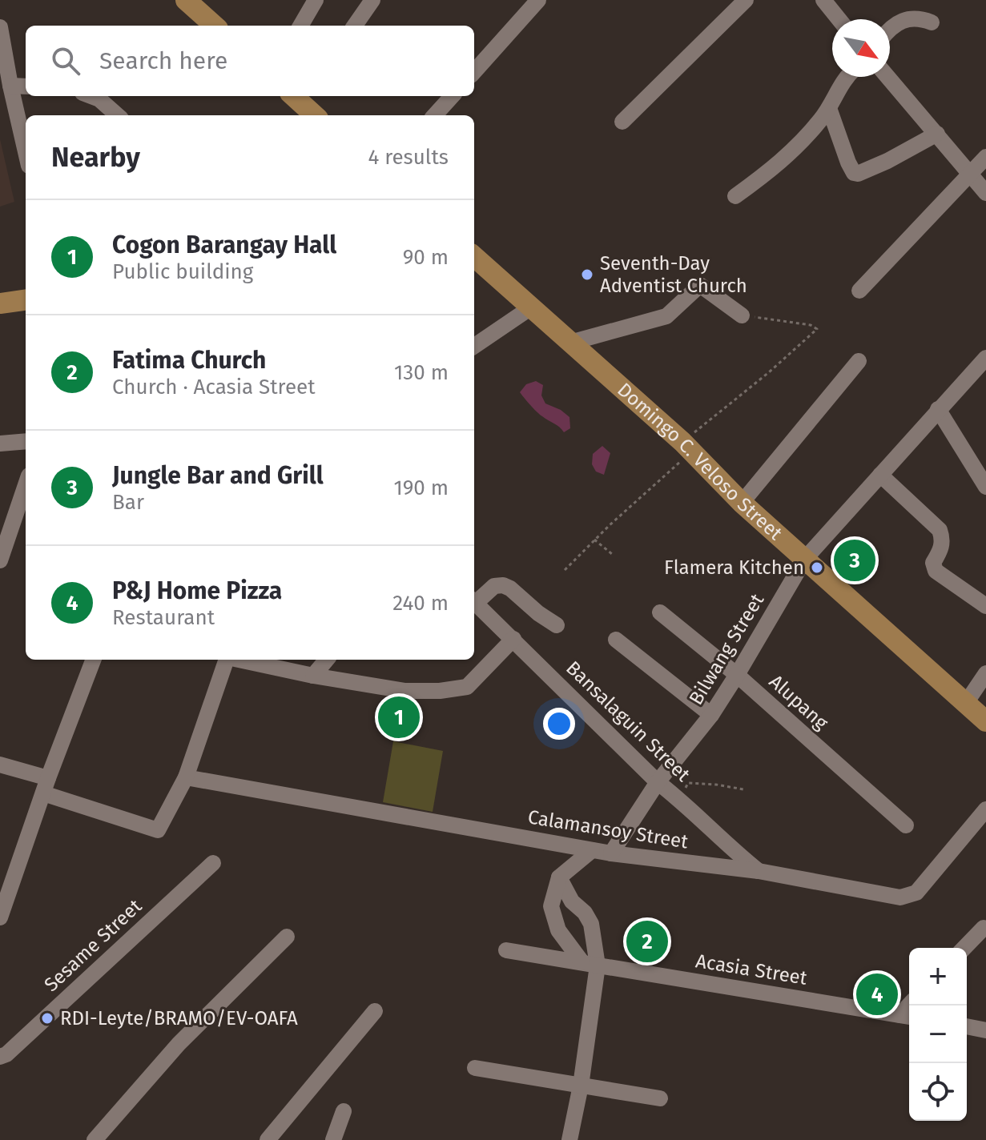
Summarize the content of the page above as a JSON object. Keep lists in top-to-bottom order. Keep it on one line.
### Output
{"streets":{"main road":["Domingo C. Veloso Street"],"street":["Bilwang Street","Alupang","Bansalaguin Street","Calamansoy Street","Sesame Street","Acasia Street"]},"crossings":[["Domingo C. Veloso Street","Bilwang Street"],["Bilwang Street","Alupang"],["Bilwang Street","Bansalaguin Street"],["Bilwang Street","Calamansoy Street"],["Bansalaguin Street","Calamansoy Street"]],"places":["Seventh-Day Adventist Church","Flamera Kitchen","RDI-Leyte/BRAMO/EV-OAFA"],"north":"bottom right","page":{"search":"Search here","heading":["Nearby","4 results"],"list":[{"mark":"1","name":"Cogon Barangay Hall","note":"Public building","value":"90 m"},{"mark":"2","name":"Fatima Church","note":"Church · Acasia Street","value":"130 m"},{"mark":"3","name":"Jungle Bar and Grill","note":"Bar","value":"190 m"},{"mark":"4","name":"P&J Home Pizza","note":"Restaurant","value":"240 m"}],"pins":["3","1","2","4"],"map_buttons":["+","−"]}}
